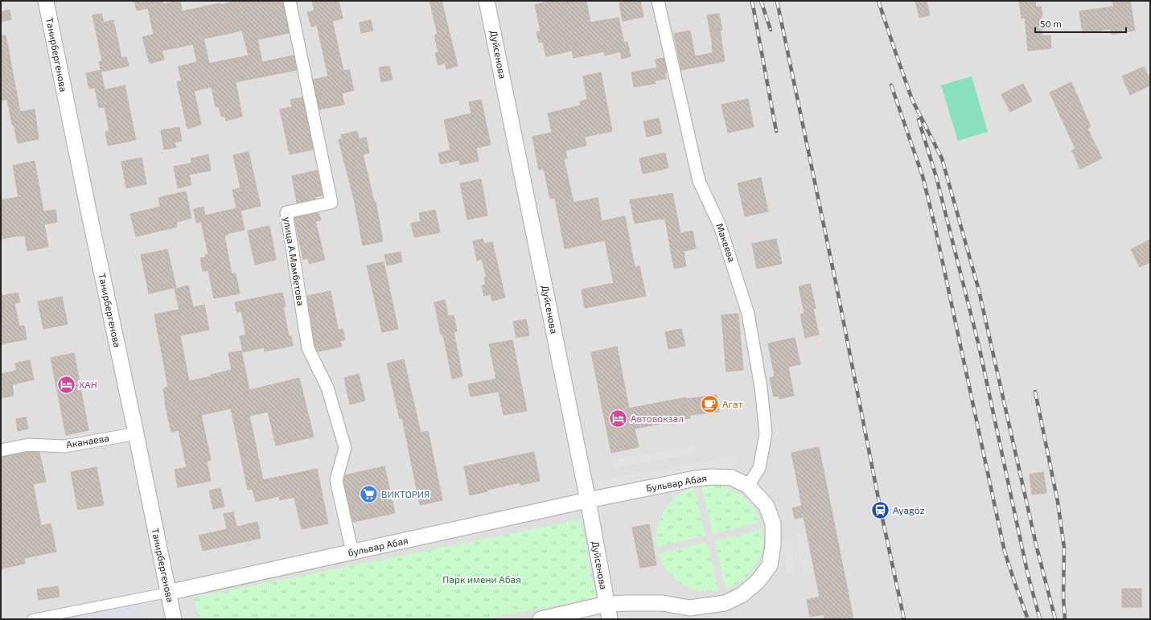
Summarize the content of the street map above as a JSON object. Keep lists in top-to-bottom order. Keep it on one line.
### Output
{"streets":{"street":["Танирбергенова","Дуйсенова","Макеева","улица А.Мамбетова","Аканаева","Бульвар Абая","бульвар Абая"]},"crossings":[["Танирбергенова","Аканаева"],["Танирбергенова","бульвар Абая"],["Дуйсенова","Бульвар Абая"],["Дуйсенова","бульвар Абая"],["Макеева","Бульвар Абая"],["улица А.Мамбетова","бульвар Абая"],["Бульвар Абая","бульвар Абая"]],"parks":["Парк имени Абая"],"places":{"hotel":["ХАН","Автовокзал"],"cafe":["Агат"],"supermarket":["ВИКТОРИЯ"],"station":["Ayagöz"]},"scale_bar":"50 m"}
